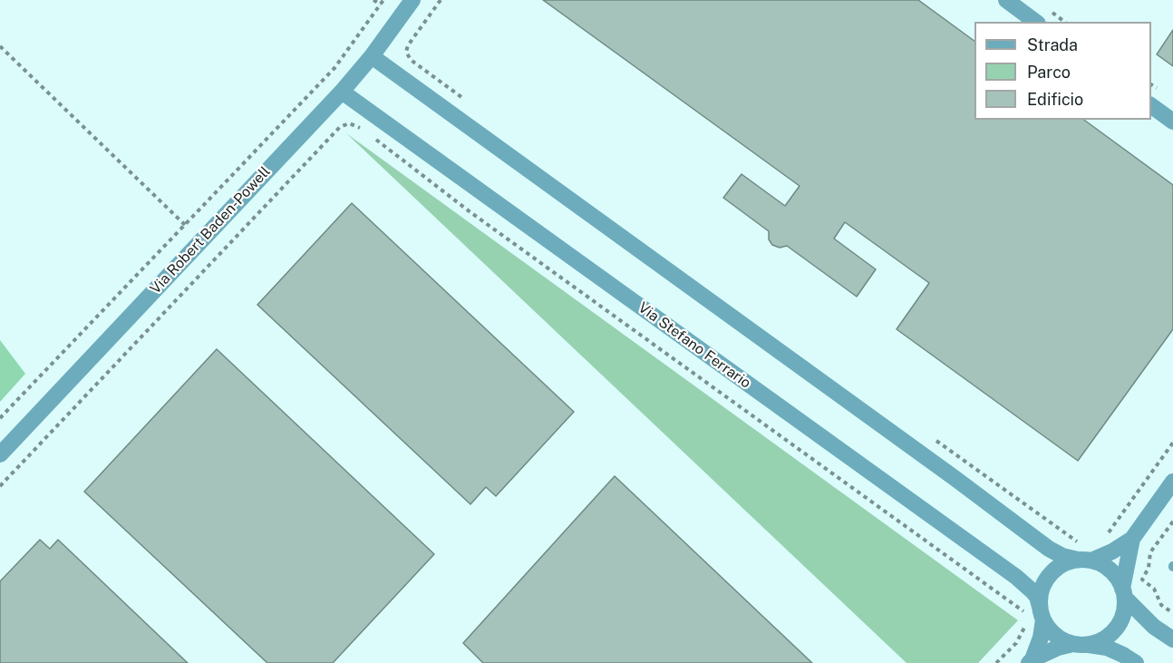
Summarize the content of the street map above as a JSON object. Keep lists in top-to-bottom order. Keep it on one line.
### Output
{"streets":{"street":["Via Robert Baden-Powell","Via Stefano Ferrario"]},"crossings":[["Via Robert Baden-Powell","Via Stefano Ferrario"]],"legend":["Strada","Parco","Edificio"]}
